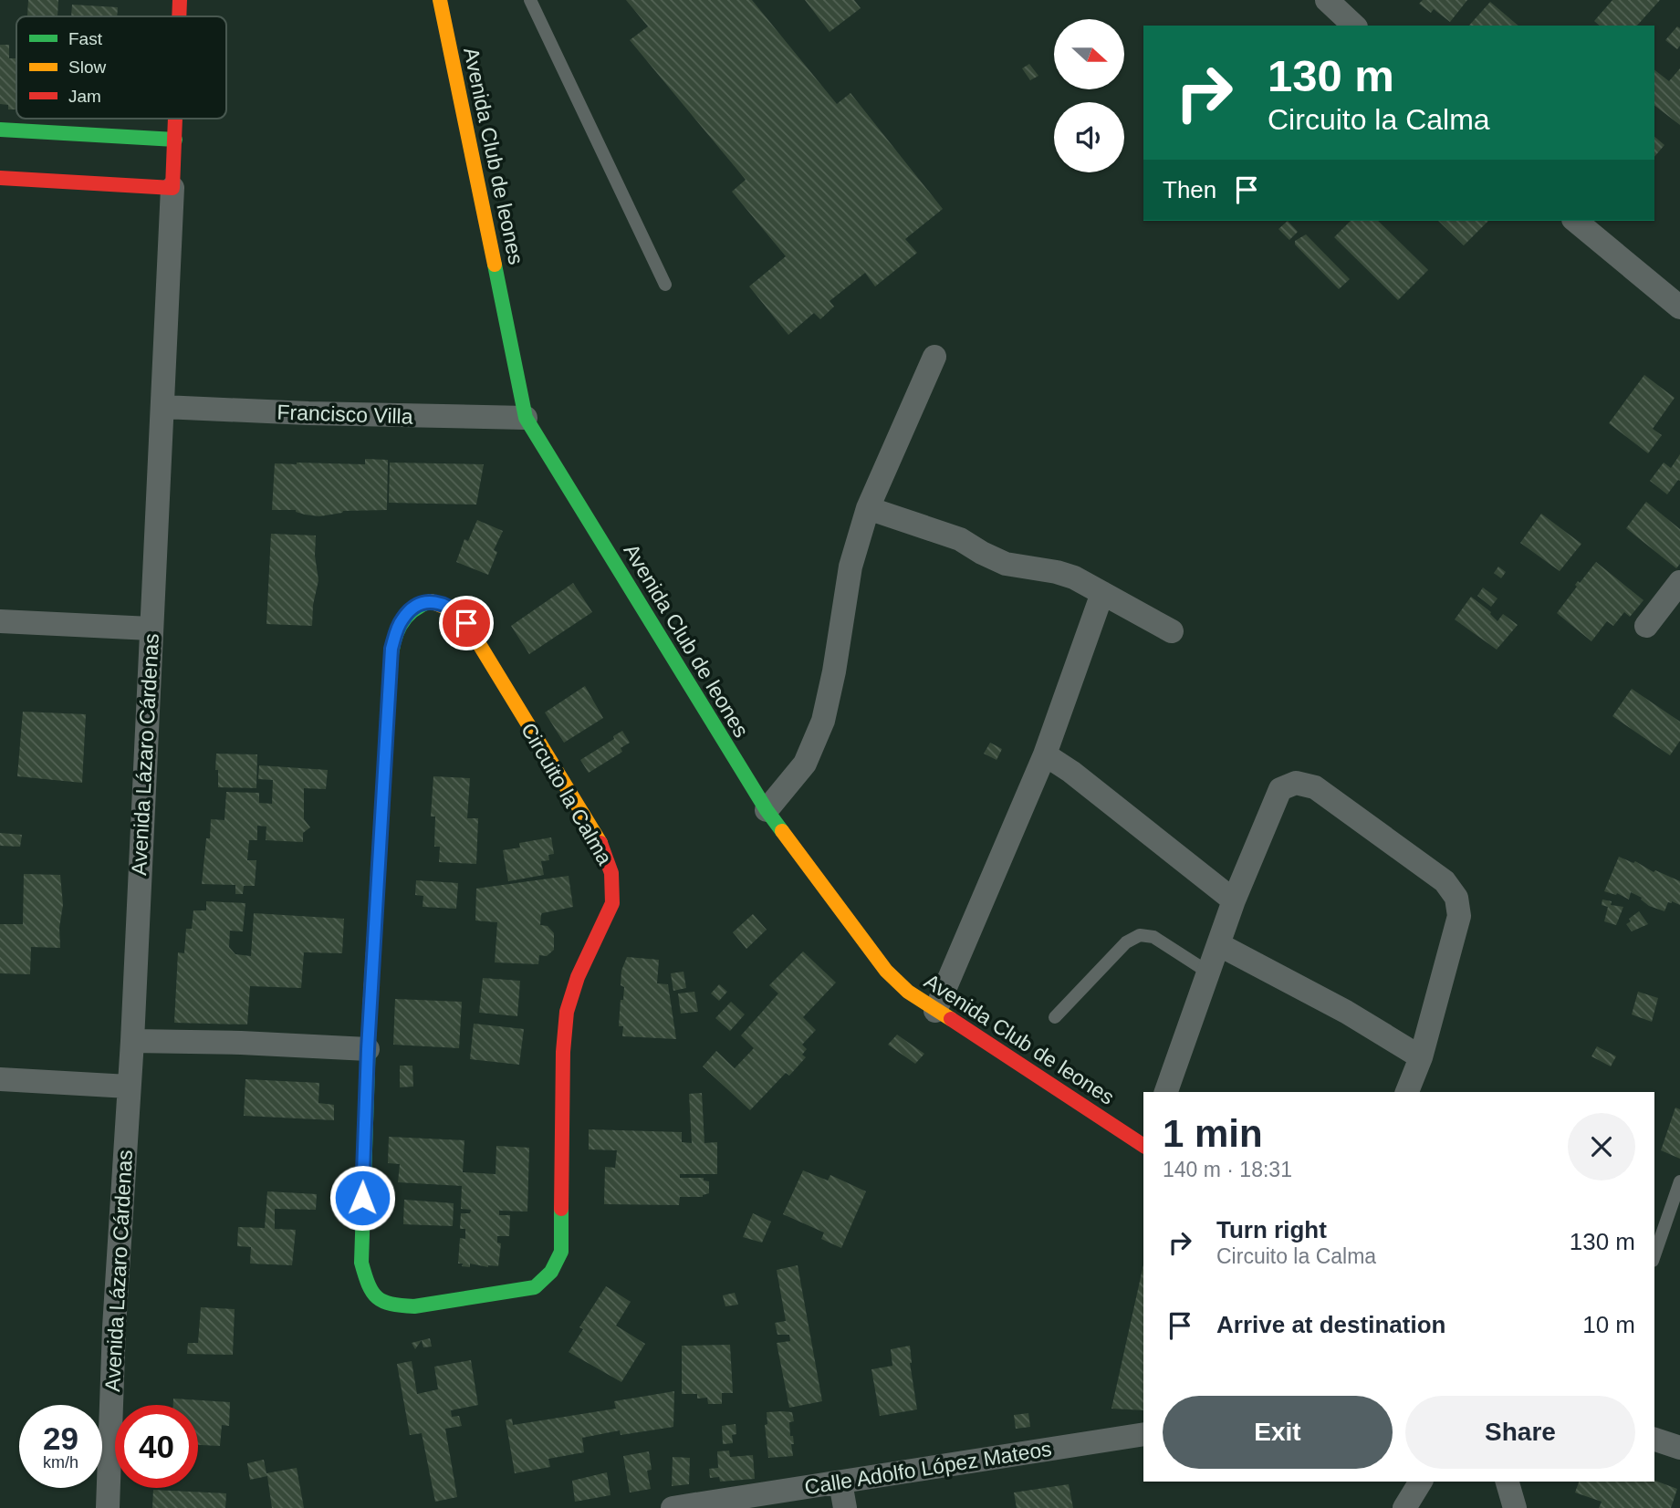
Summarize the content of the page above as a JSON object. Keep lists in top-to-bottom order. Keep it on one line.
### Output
{"streets":{"street":["Avenida Club de leones","Francisco Villa","Avenida Lázaro Cárdenas","Circuito la Calma","Calle Adolfo López Mateos"]},"crossings":[["Avenida Club de leones","Francisco Villa"],["Francisco Villa","Avenida Lázaro Cárdenas"]],"legend":["Fast","Slow","Jam"],"north":"right","page":{"turn":["130 m","Circuito la Calma"],"then":"Then","heading":["1 min","140 m · 18:31"],"list":[{"name":"Turn right","note":"Circuito la Calma","value":"130 m"},{"name":"Arrive at destination","value":"10 m"}],"buttons":["Exit","Share"],"speed":"29 km/h","limit":"40"}}
